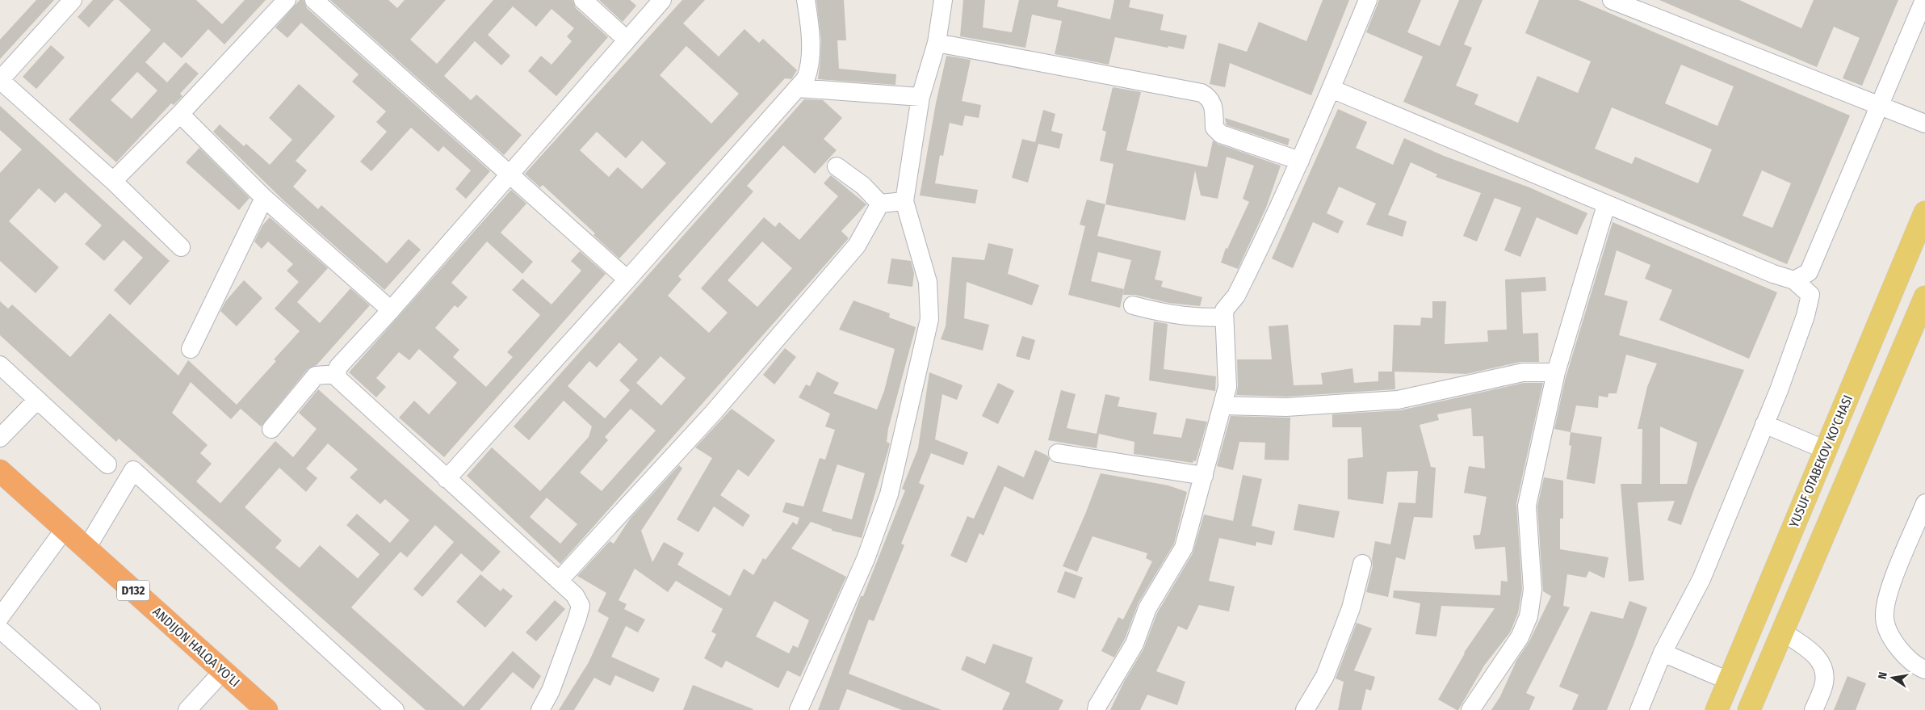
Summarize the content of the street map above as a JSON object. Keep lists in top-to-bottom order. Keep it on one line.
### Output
{"streets":{"highway":["D132","ANDIJON HALQA YO‘LI"],"main road":["YUSUF OTABEKOV KO'CHASI"]},"north":"left"}
